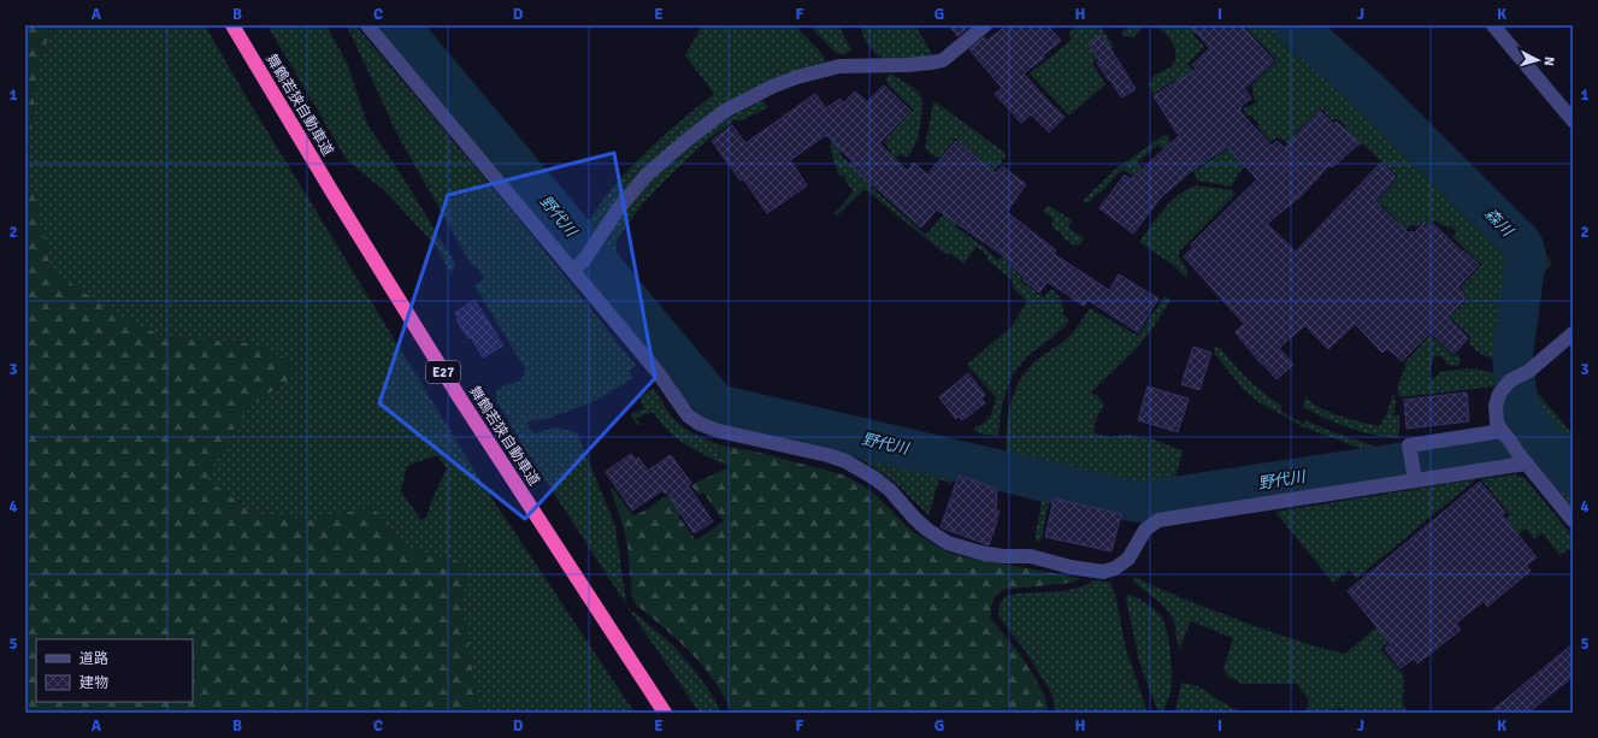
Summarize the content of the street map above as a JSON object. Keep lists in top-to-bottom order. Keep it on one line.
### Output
{"streets":{"highway":["舞鶴若狭自動車道","E27"]},"water":["野代川","森川"],"legend":["道路","建物"],"north":"right","grid":{"columns":["A","B","C","D","E","F","G","H","I","J","K"],"rows":["1","2","3","4","5"]}}
